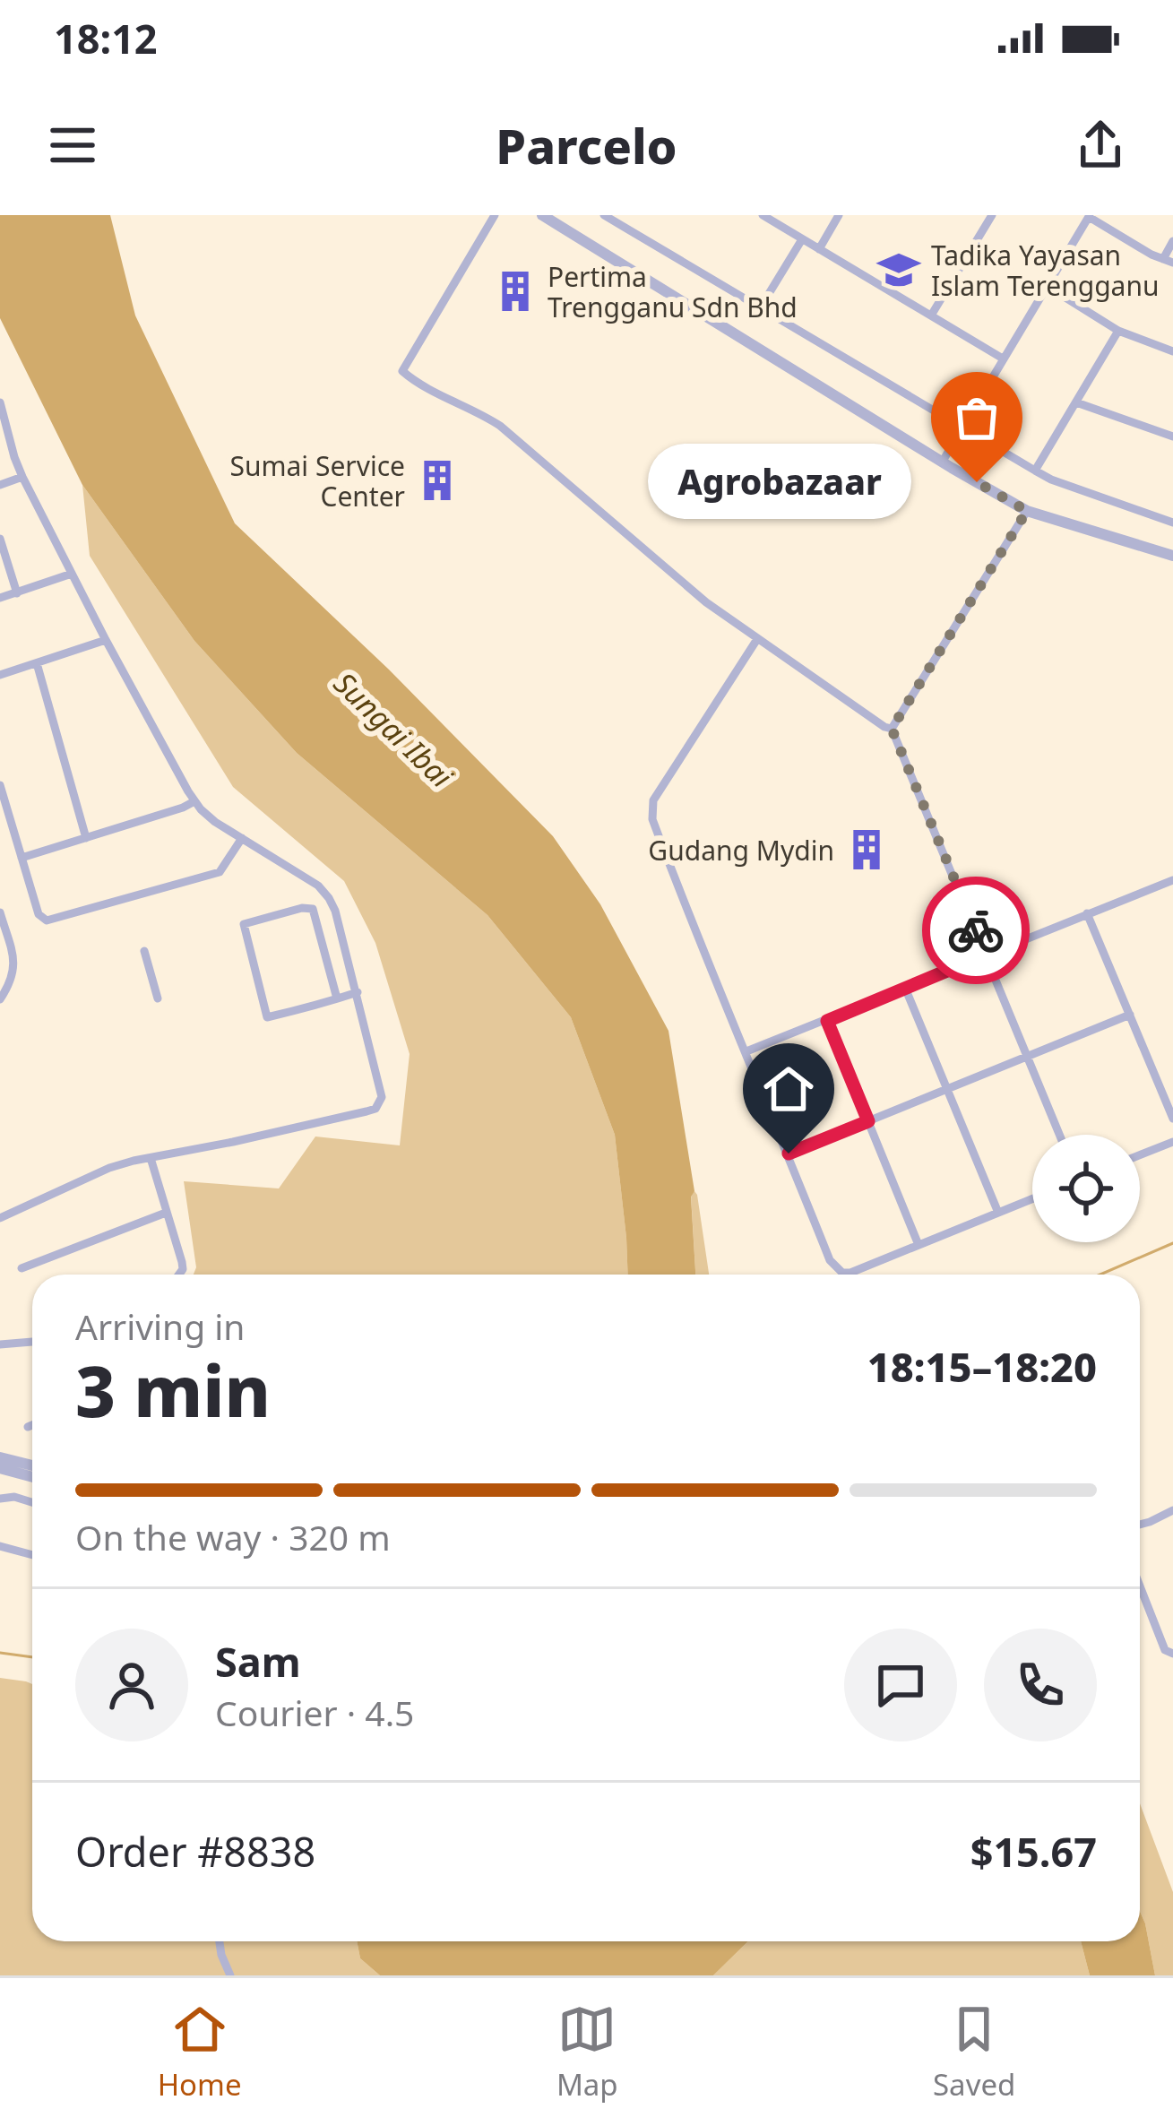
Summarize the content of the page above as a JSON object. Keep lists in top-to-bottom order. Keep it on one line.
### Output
{"water":["Sungai Ibai"],"places":{"school or university":["Tadika Yayasan Islam Terengganu"],"building":["Pertima Trengganu Sdn Bhd","Sumai Service Center","Gudang Mydin"],"other":["Agrobazaar"]},"page":{"status":"18:12","header":"Parcelo","bubble":"Agrobazaar","heading":["3 min","Arriving in","18:15–18:20"],"panel":["Sam","Courier · 4.5","Order #8838","$15.67"],"bar":"On the way · 320 m","tabs":["Home","Map","Saved"]}}
